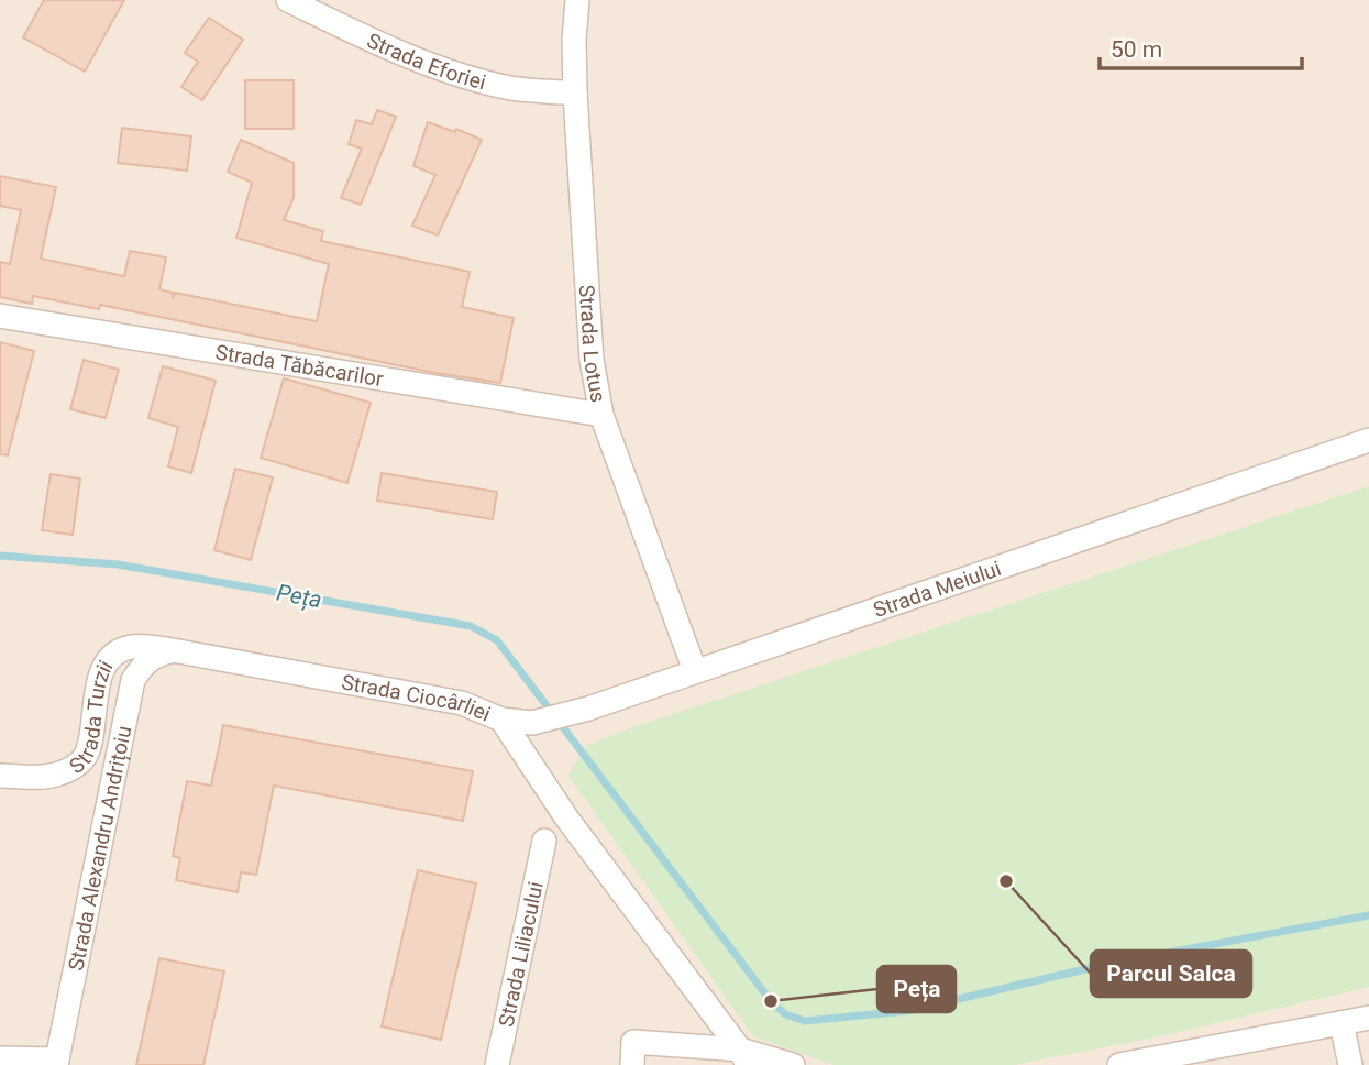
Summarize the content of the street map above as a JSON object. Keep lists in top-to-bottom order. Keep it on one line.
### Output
{"streets":{"street":["Strada Eforiei","Strada Lotus","Strada Tăbăcarilor","Strada Meiului","Strada Ciocârliei","Strada Turzii","Strada Alexandru Andrițoiu","Strada Liliacului"]},"crossings":[["Strada Eforiei","Strada Lotus"],["Strada Lotus","Strada Tăbăcarilor"],["Strada Lotus","Strada Meiului"],["Strada Meiului","Strada Ciocârliei"],["Strada Ciocârliei","Strada Turzii"],["Strada Ciocârliei","Strada Alexandru Andrițoiu"],["Strada Turzii","Strada Alexandru Andrițoiu"]],"water":["Peța"],"places":["Parcul Salca","Peța"],"scale_bar":"50 m"}
